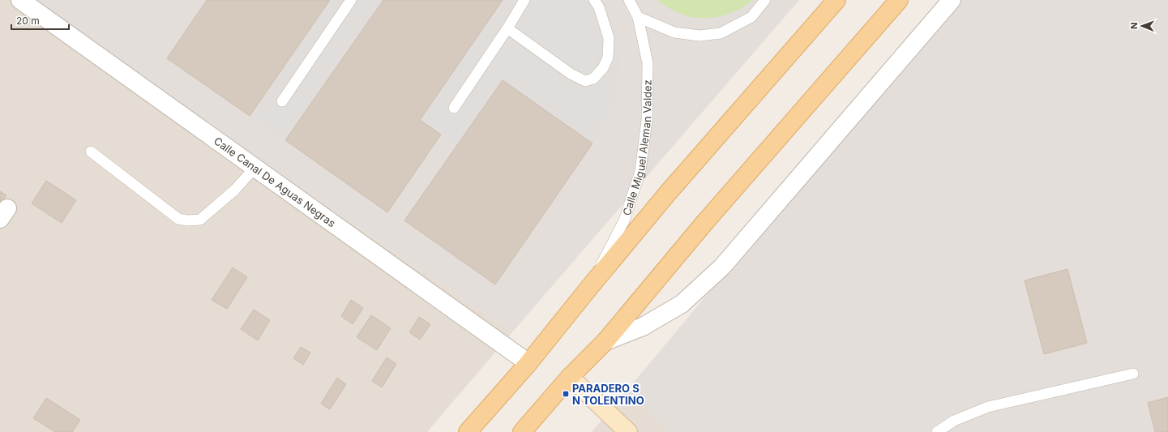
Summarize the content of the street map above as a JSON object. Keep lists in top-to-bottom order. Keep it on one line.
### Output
{"streets":{"street":["Calle Canal De Aguas Negras"],"lane":["Calle Miguel Aleman Valdez"]},"places":{"transit":["PARADERO S N TOLENTINO"]},"scale_bar":"20 m","north":"left"}
